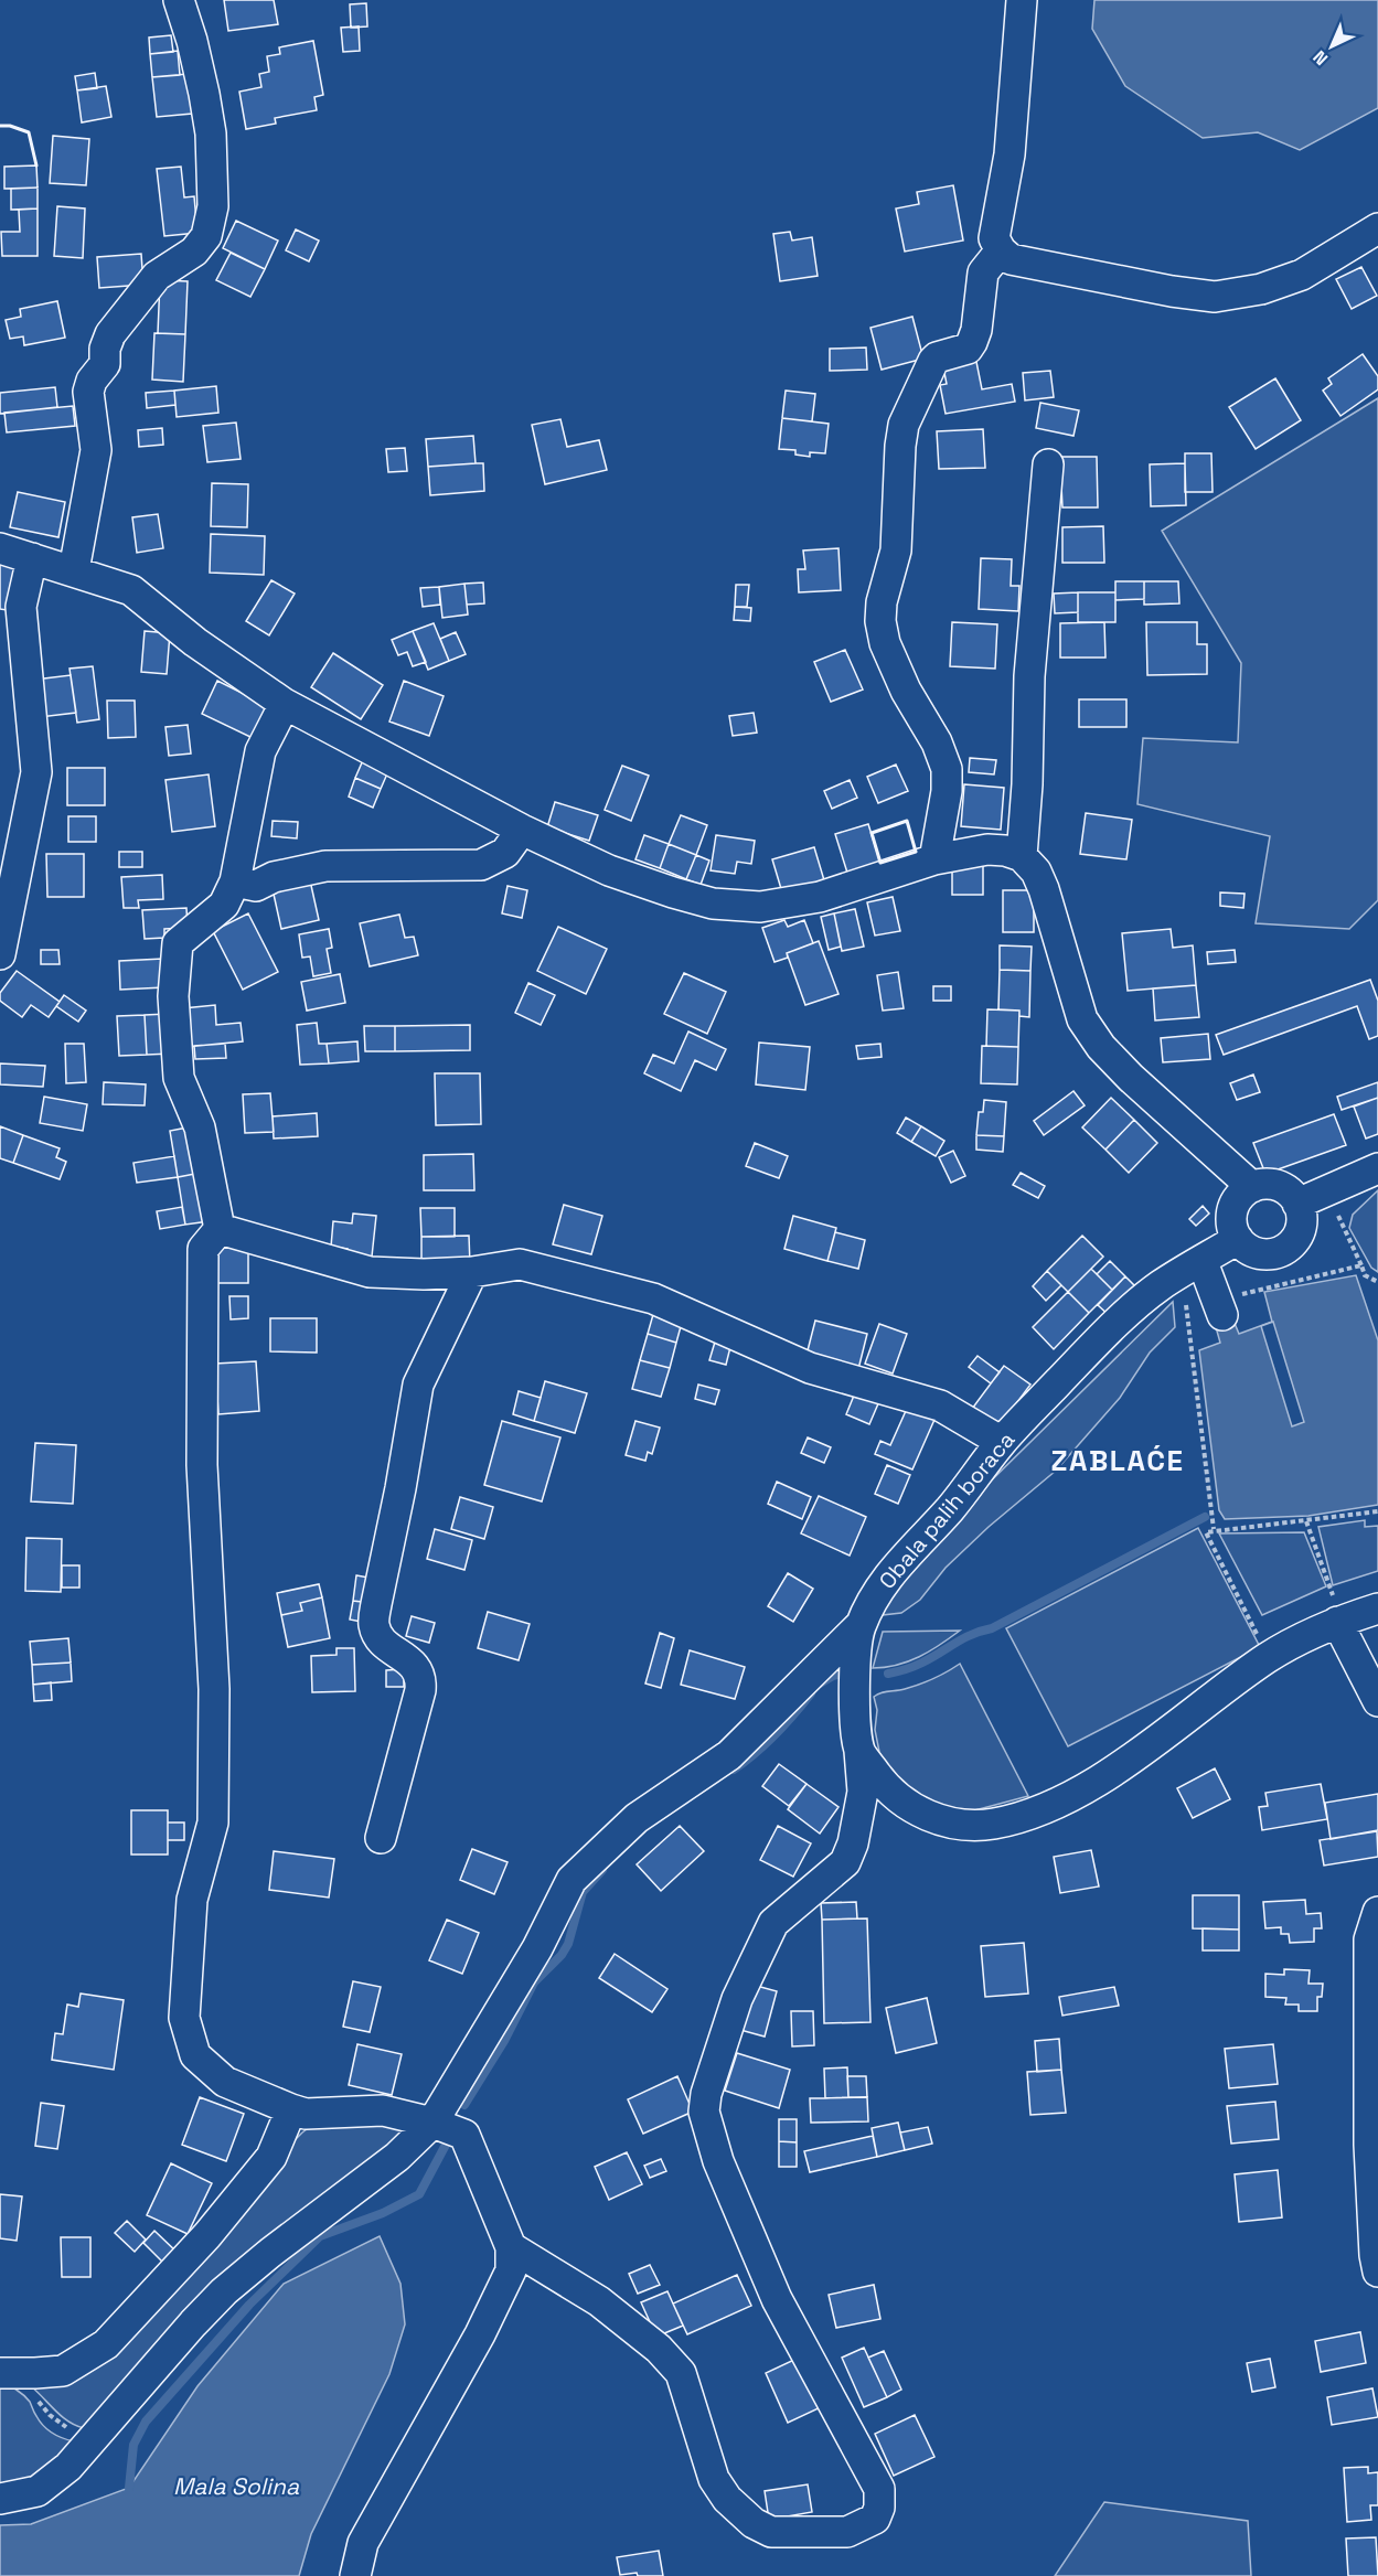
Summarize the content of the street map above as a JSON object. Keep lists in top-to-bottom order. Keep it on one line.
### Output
{"streets":{"street":["Obala palih boraca"]},"districts":["ZABLAĆE"],"water":["Mala Solina"],"north":"bottom left"}
